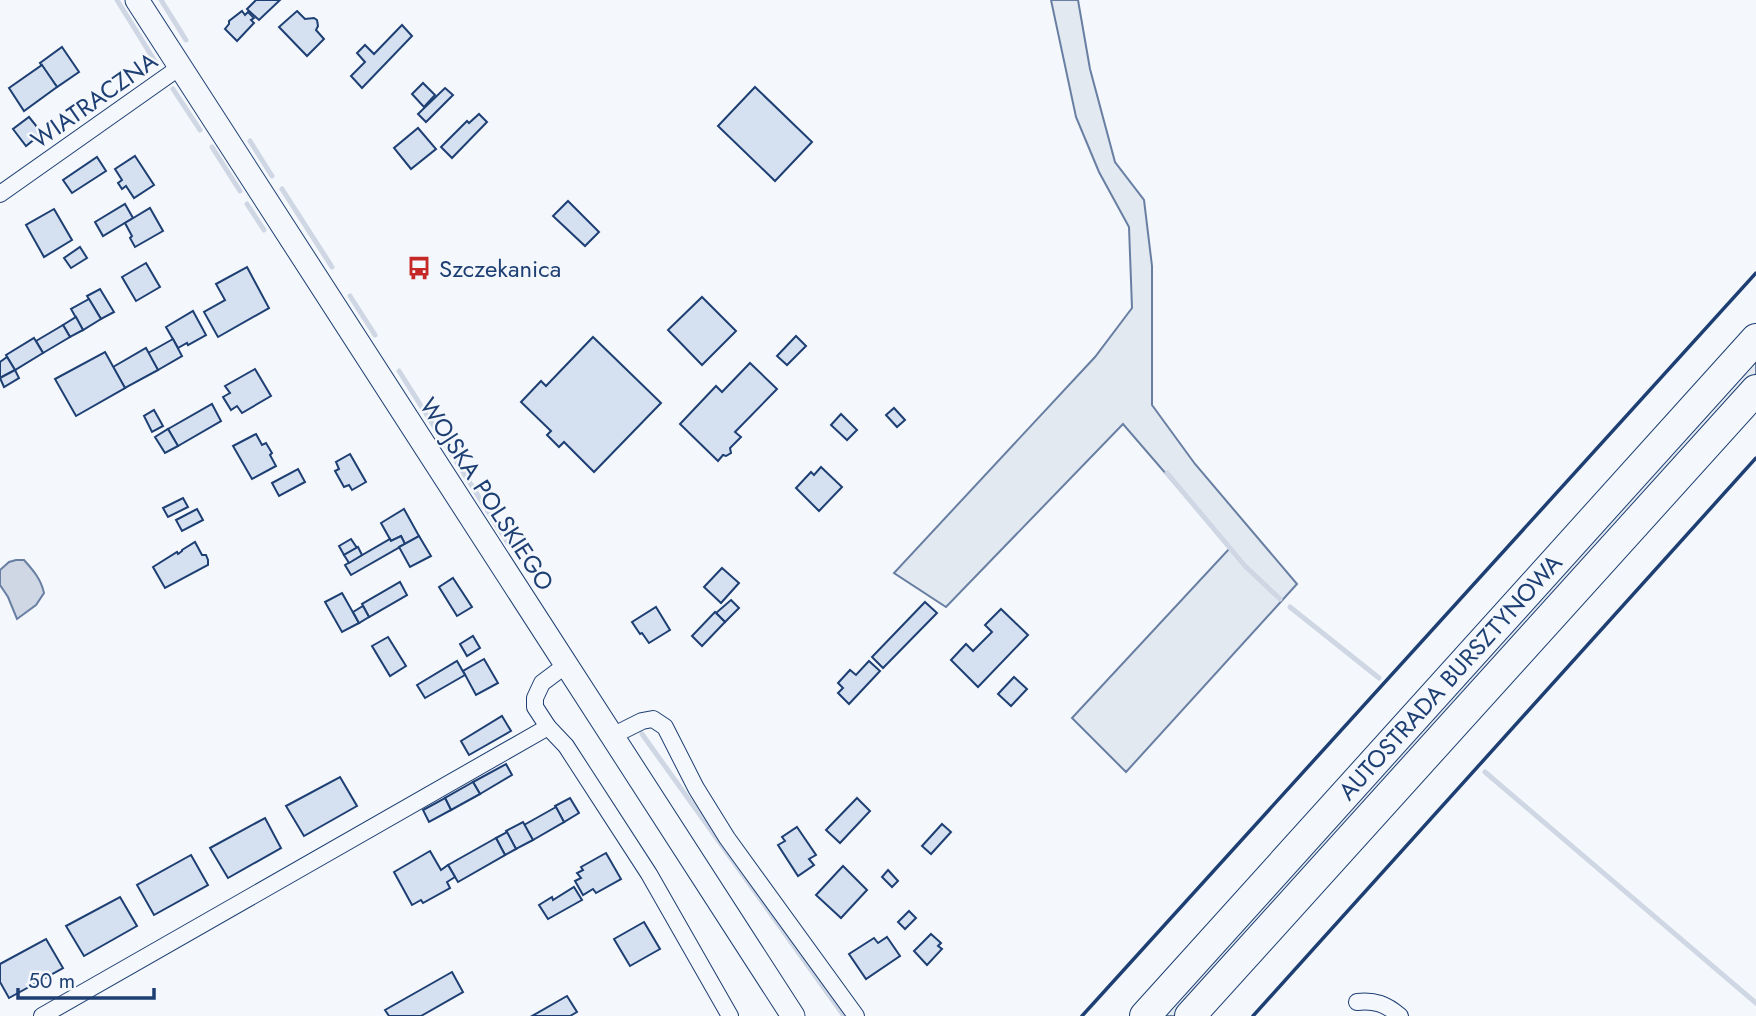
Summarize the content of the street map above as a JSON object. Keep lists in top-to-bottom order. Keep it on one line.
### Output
{"streets":{"highway":["AUTOSTRADA BURSZTYNOWA"],"main road":["WOJSKA POLSKIEGO"],"street":["WIATRACZNA"]},"crossings":[["WIATRACZNA","WOJSKA POLSKIEGO"]],"places":{"bus stop":["Szczekanica"]},"scale_bar":"50 m"}
